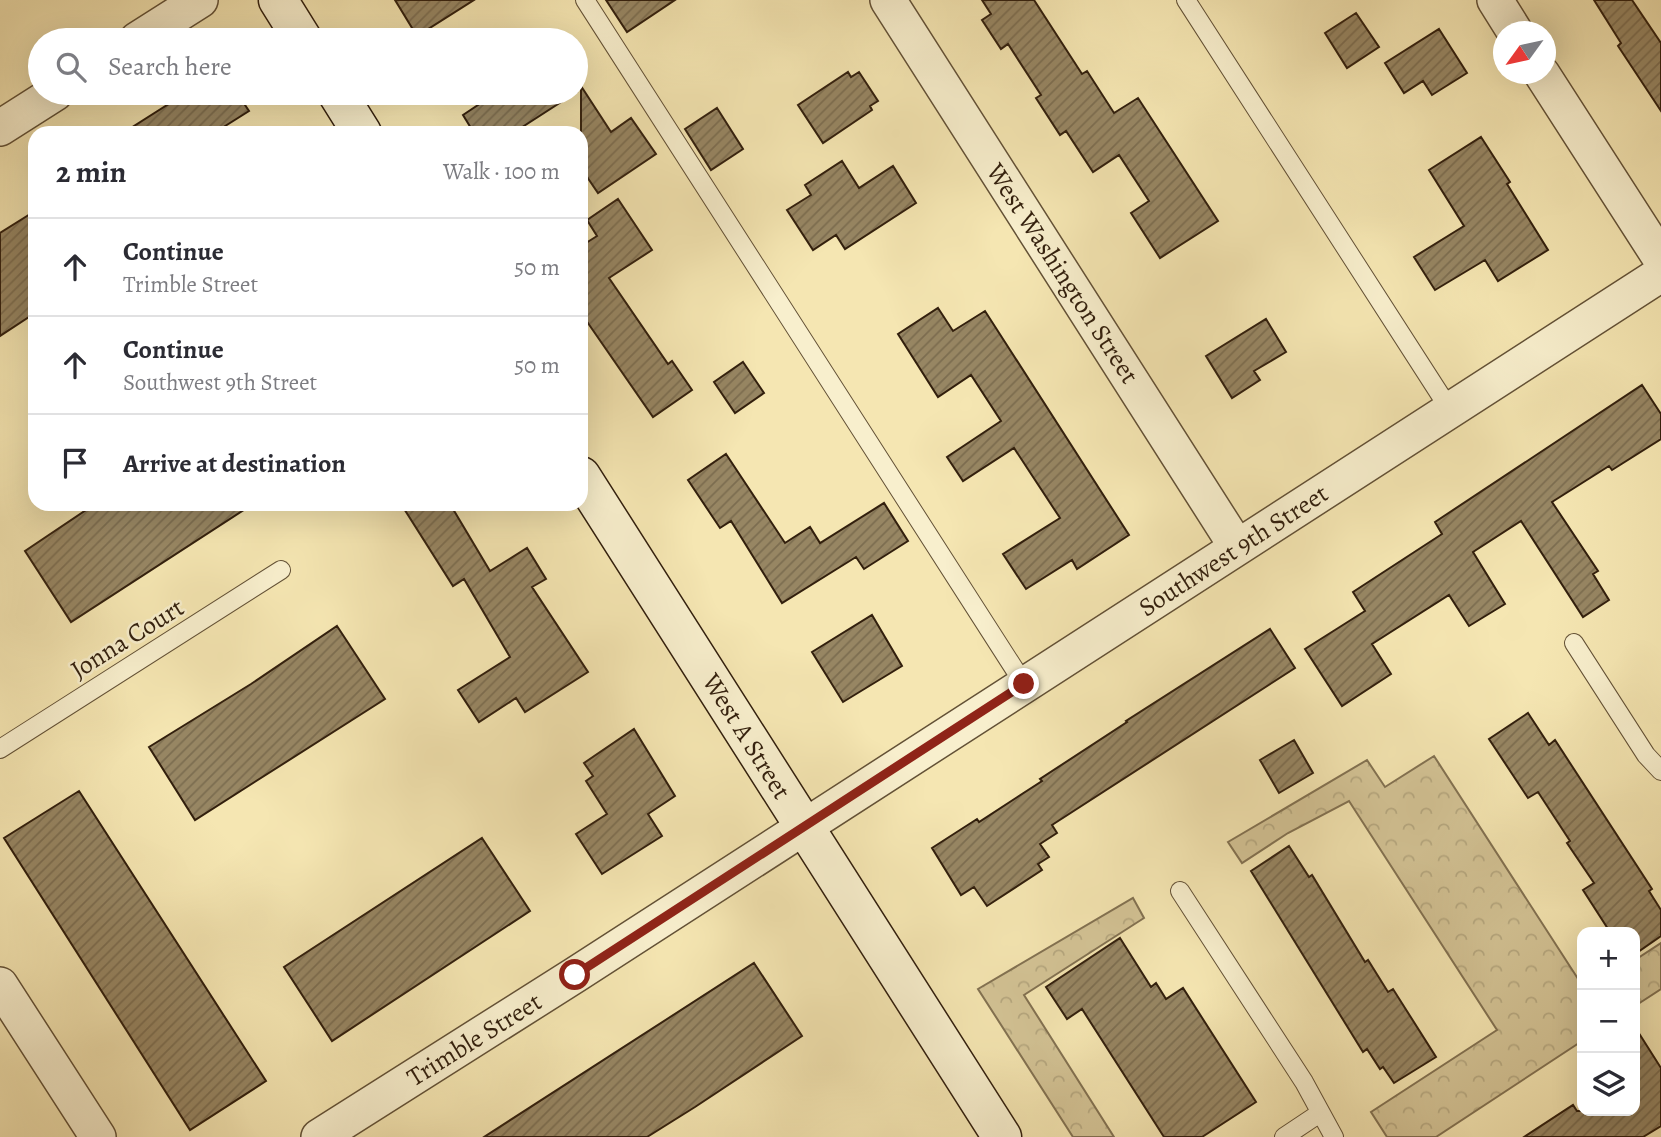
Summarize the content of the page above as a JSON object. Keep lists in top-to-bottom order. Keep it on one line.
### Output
{"streets":{"main road":["West A Street"],"street":["West Washington Street","Southwest 9th Street","Trimble Street"],"lane":["Jonna Court"]},"crossings":[["West Washington Street","Southwest 9th Street"],["Southwest 9th Street","West A Street"],["Southwest 9th Street","Trimble Street"],["West A Street","Trimble Street"]],"north":"bottom left","page":{"search":"Search here","heading":["2 min","Walk · 100 m"],"list":[["Continue","Trimble Street","50 m"],["Continue","Southwest 9th Street","50 m"],"Arrive at destination"],"map_buttons":["+","−"]}}
